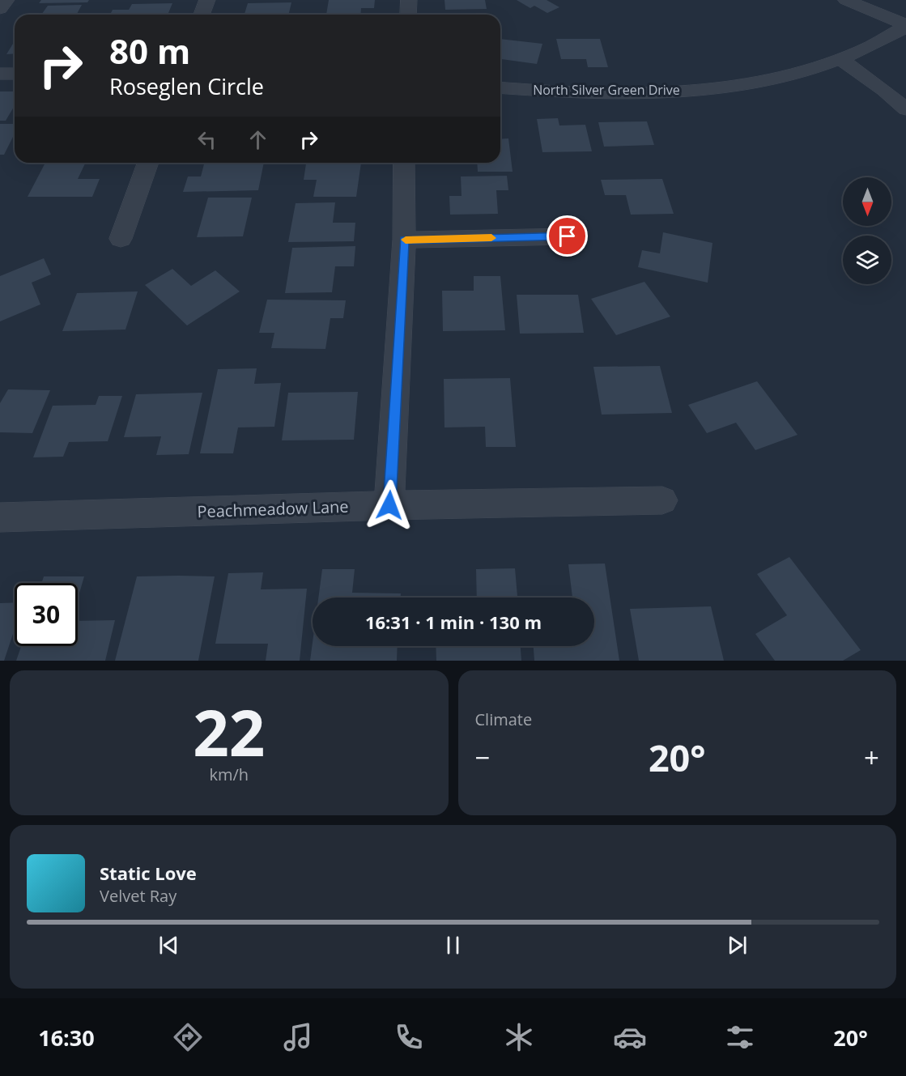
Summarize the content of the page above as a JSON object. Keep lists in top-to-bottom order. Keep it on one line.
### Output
{"streets":{"street":["North Silver Green Drive","Peachmeadow Lane"]},"north":"bottom","page":{"turn":["80 m","Roseglen Circle"],"limit":"30","trip":"16:31 · 1 min · 130 m","tile":[["22","km/h"],"Climate"],"heat":["−","20°","+"],"song":["Static Love","Velvet Ray"],"tabs":["16:30","20°"]}}
